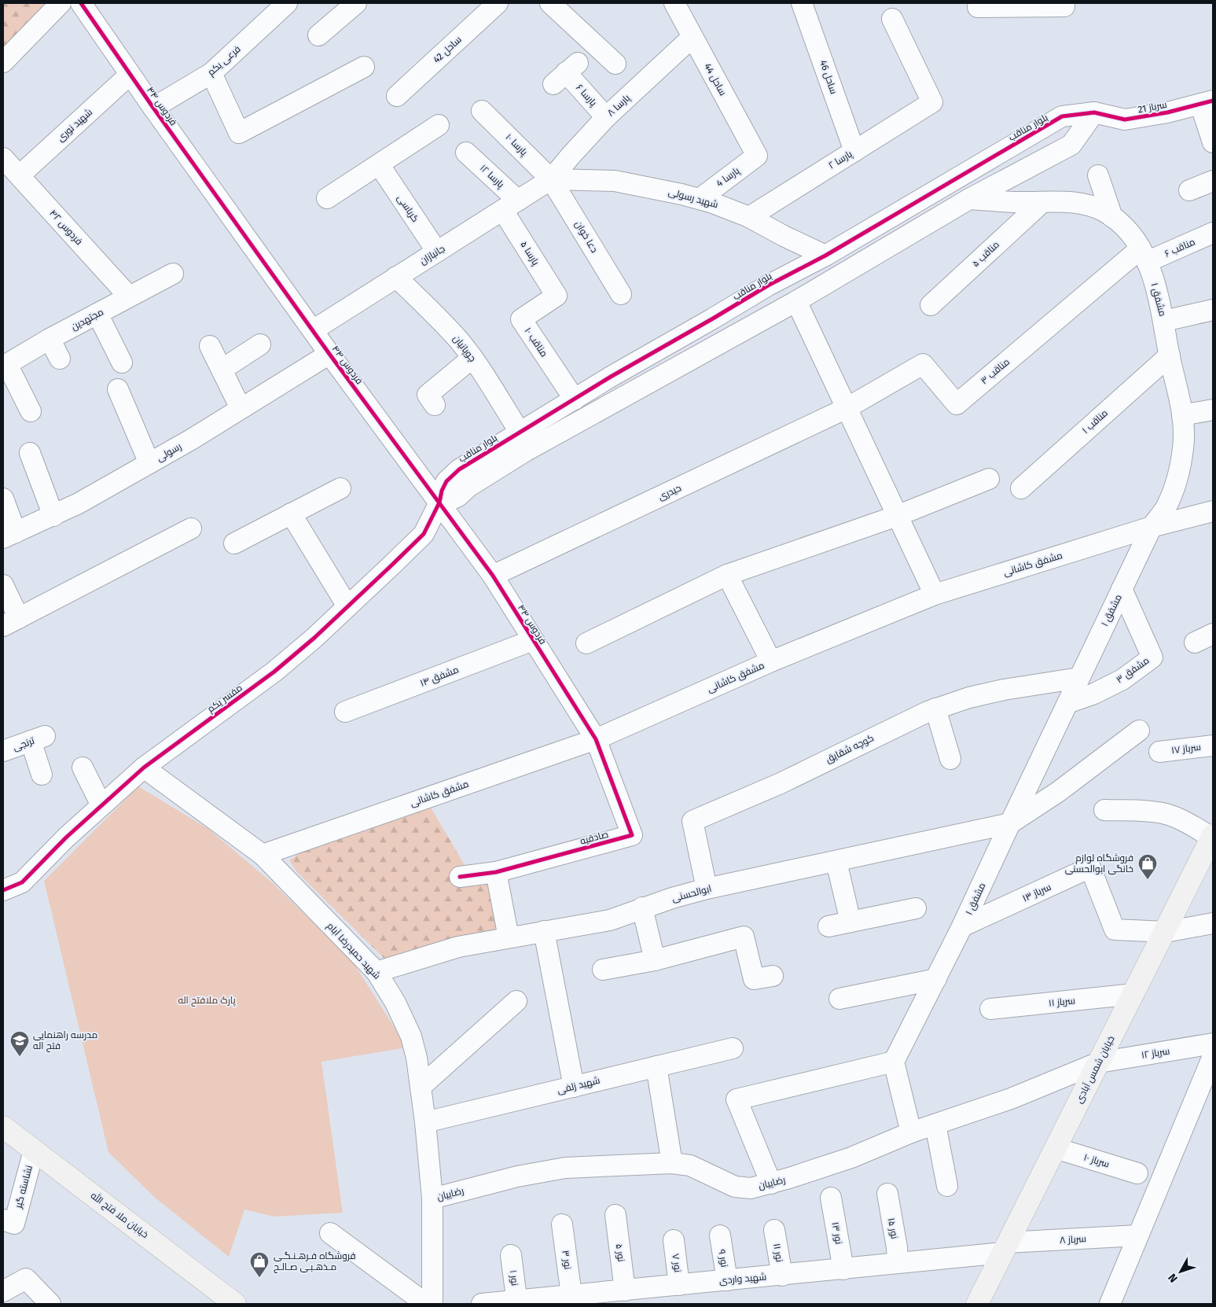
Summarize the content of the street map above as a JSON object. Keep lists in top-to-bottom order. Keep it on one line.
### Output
{"streets":{"main road":["خیابان شمس آبادی","خیابان ملا فتح الله"],"street":["ساحل 42","فرعی یکم","ساحل 46","ساحل 44","پارسا ۶","پارسا ۸","فردوس ۴۴","سرباز 21","شهید نوری","بلوار مناقب","پارسا ۱۰","پارسا ۲","پارسا ۱۲","پارسا 4","شهید رسولی","کرباسی","فردوس ۴۲","دعا خوان","مناقب ۶","پارسا ۵","مناقب ۵","جانبازان","مشفق ۱","مجتهدین","مناقب ۱۰","چوپانیان","مناقب ۳","مناقب ۱","رسولی","حیدری","مشفق کاشانی","مشفق ۳","مشفق ۱۴","مفسر یکم","ترنجی","کوچه شقایق","سرباز ۱۷","صادقیه","سرباز ۱۳","ابوالحسنی","شهید حمیدرضا آبام","سرباز ۱۱","سرباز ۱۲","شهید زلفی","سرباز ۱۰","رضاییان","نشاسته گیر","نور ۱۵","نور ۱۳","سرباز ۸","نور ۵","نور ۱۱","نور ۹","نور ۳","نور ۷","نور ۱","شهید واردی"]},"crossings":[["فرعی یکم","فردوس ۴۴"],["ساحل 46","پارسا ۲"],["ساحل 44","پارسا ۸"],["ساحل 44","پارسا 4"],["پارسا ۶","پارسا ۸"],["پارسا ۸","پارسا ۱۰"],["پارسا ۸","شهید رسولی"],["پارسا ۸","دعا خوان"],["پارسا ۸","جانبازان"],["فردوس ۴۴","شهید نوری"],["فردوس ۴۴","بلوار مناقب"],["فردوس ۴۴","جانبازان"],["فردوس ۴۴","رسولی"],["فردوس ۴۴","حیدری"],["فردوس ۴۴","مشفق کاشانی"],["فردوس ۴۴","مشفق ۱۴"],["فردوس ۴۴","مفسر یکم"],["فردوس ۴۴","صادقیه"],["سرباز 21","بلوار مناقب"],["شهید نوری","فردوس ۴۲"],["بلوار مناقب","شهید رسولی"],["بلوار مناقب","مناقب ۱۰"],["بلوار مناقب","چوپانیان"],["بلوار مناقب","مفسر یکم"],["پارسا ۱۰","شهید رسولی"],["پارسا ۱۰","دعا خوان"],["پارسا ۱۰","جانبازان"],["پارسا ۲","شهید رسولی"],["پارسا ۱۲","پارسا ۵"],["پارسا ۱۲","جانبازان"],["پارسا 4","شهید رسولی"],["شهید رسولی","دعا خوان"],["شهید رسولی","جانبازان"],["کرباسی","جانبازان"],["فردوس ۴۲","مجتهدین"],["دعا خوان","جانبازان"],["مناقب ۶","مشفق ۱"],["مناقب ۶","مناقب ۳"],["پارسا ۵","جانبازان"],["پارسا ۵","مناقب ۱۰"],["مناقب ۵","مشفق ۱"],["جانبازان","چوپانیان"],["مشفق ۱","مناقب ۳"],["مشفق ۱","مناقب ۱"],["مشفق ۱","مشفق کاشانی"],["مشفق ۱","مشفق ۳"],["مشفق ۱","کوچه شقایق"],["مشفق ۱","سرباز ۱۳"],["مشفق ۱","ابوالحسنی"],["مناقب ۳","حیدری"],["مشفق کاشانی","صادقیه"],["مشفق کاشانی","شهید حمیدرضا آبام"],["مفسر یکم","شهید حمیدرضا آبام"],["کوچه شقایق","ابوالحسنی"],["سرباز ۱۳","خیابان شمس آبادی"],["ابوالحسنی","شهید حمیدرضا آبام"],["شهید حمیدرضا آبام","شهید زلفی"],["شهید حمیدرضا آبام","رضاییان"],["سرباز ۱۱","خیابان شمس آبادی"],["سرباز ۱۲","خیابان شمس آبادی"],["سرباز ۱۲","رضاییان"],["خیابان شمس آبادی","سرباز ۱۰"],["خیابان شمس آبادی","رضاییان"],["خیابان شمس آبادی","سرباز ۸"],["خیابان شمس آبادی","شهید واردی"],["نشاسته گیر","خیابان ملا فتح الله"],["نور ۱۵","شهید واردی"],["نور ۱۳","شهید واردی"],["سرباز ۸","شهید واردی"],["نور ۵","شهید واردی"],["نور ۱۱","شهید واردی"],["نور ۹","شهید واردی"],["نور ۳","شهید واردی"],["نور ۷","شهید واردی"],["نور ۱","شهید واردی"]],"parks":["پارک ملافتح اله"],"places":{"shop":["فروشگاه لوازم خانگی ابوالحسنی","فروشگاه فـرهـنـگـی مـذهـبـی صـالـح"],"school or university":["مدرسه راهنمایی فتح اله"]},"north":"bottom left"}
